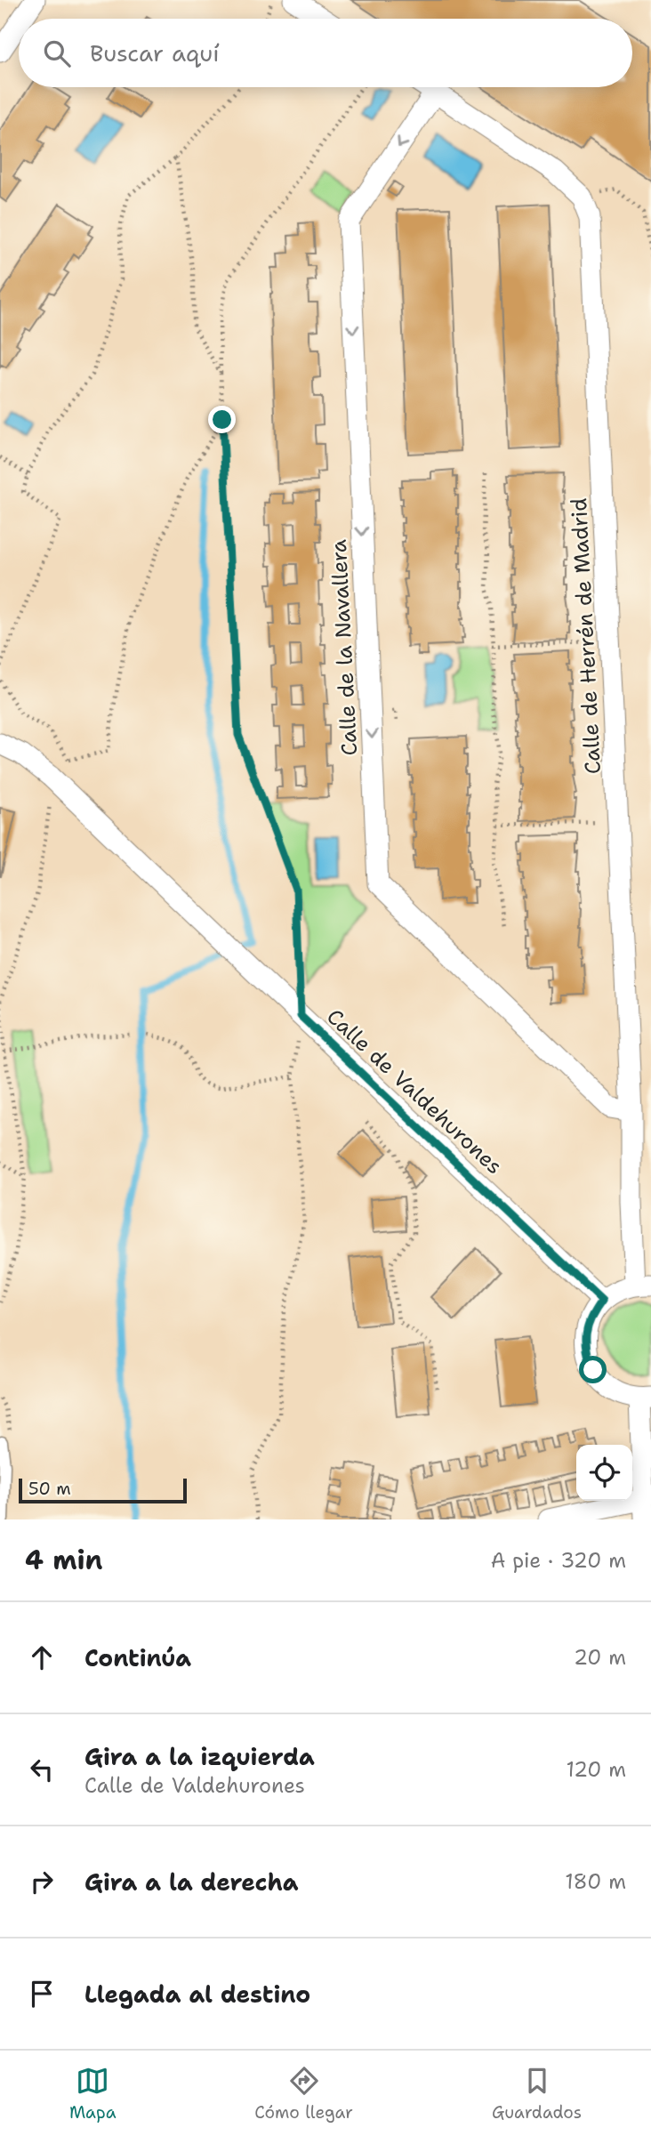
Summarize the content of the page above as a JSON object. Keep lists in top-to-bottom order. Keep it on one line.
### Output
{"streets":{"street":["Calle de Herrén de Madrid","Calle de la Navallera","Calle de Valdehurones"]},"crossings":[["Calle de Herrén de Madrid","Calle de la Navallera"]],"one_way":["Calle de la Navallera"],"scale_bar":"50 m","page":{"search":"Buscar aquí","scale":"50 m","heading":["4 min","A pie · 320 m"],"list":[["Continúa","20 m"],["Gira a la izquierda","Calle de Valdehurones","120 m"],["Gira a la derecha","180 m"],"Llegada al destino"],"nav":["Mapa","Cómo llegar","Guardados"]}}
